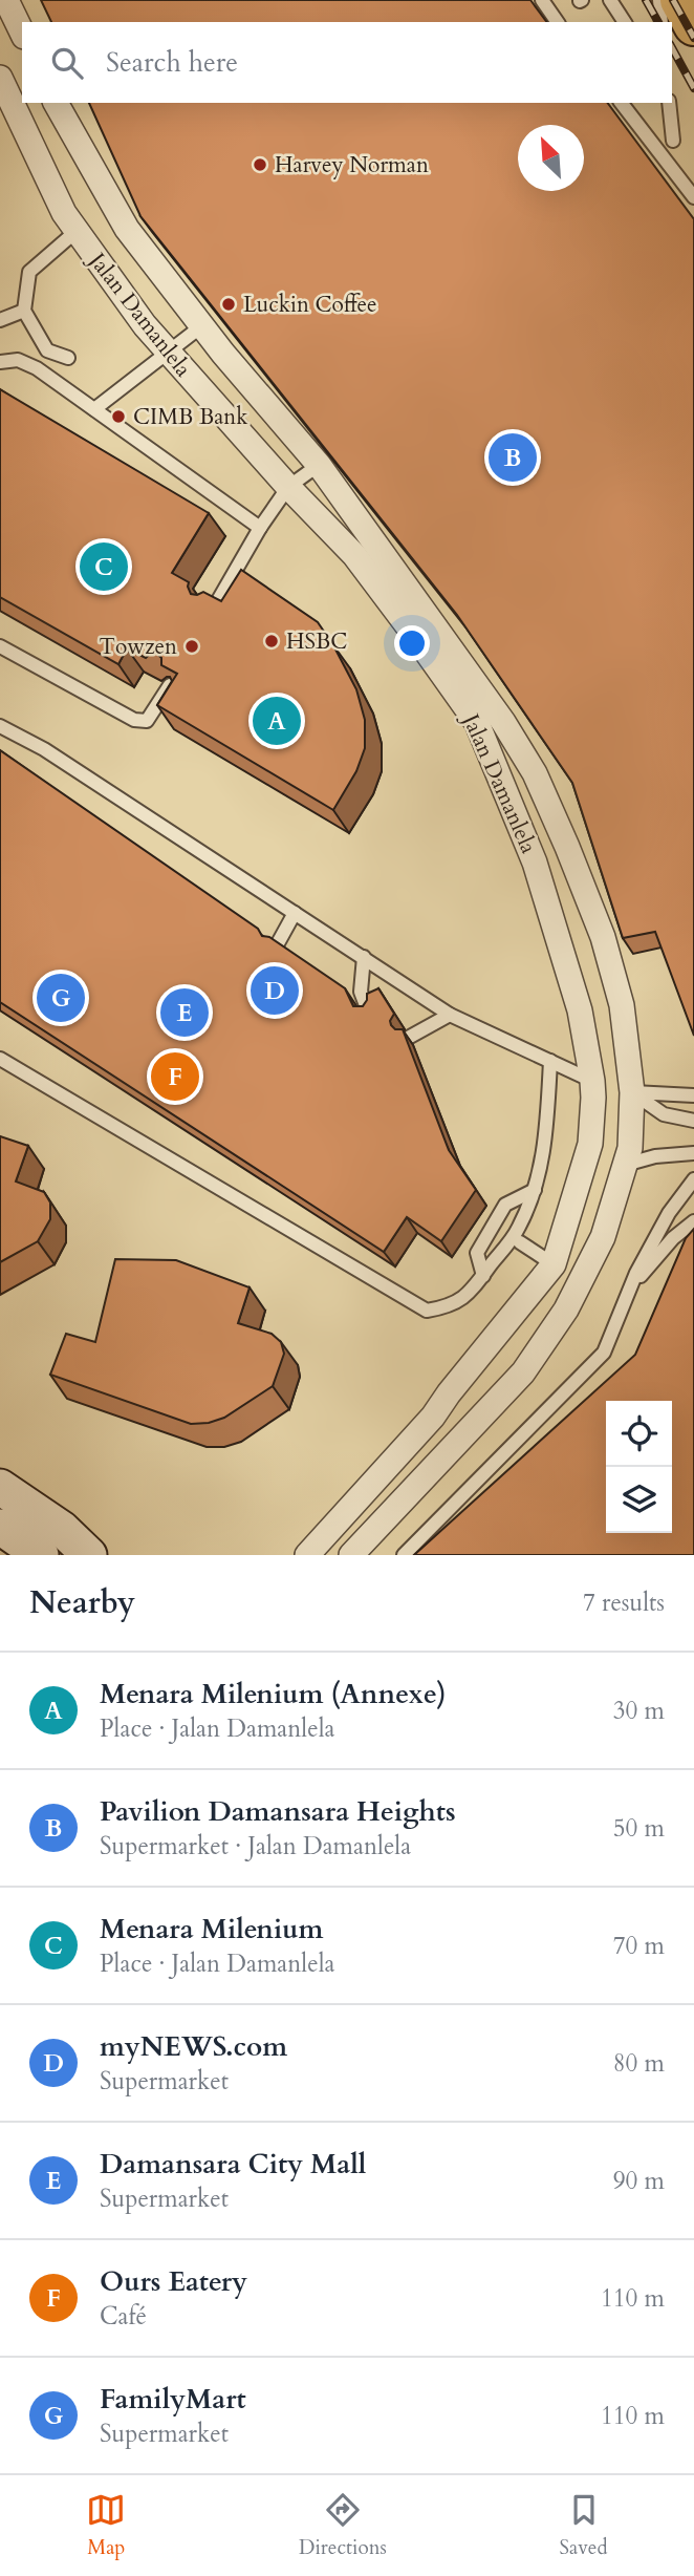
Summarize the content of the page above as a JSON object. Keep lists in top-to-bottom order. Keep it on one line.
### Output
{"streets":{"street":["Jalan Damanlela"]},"places":["Harvey Norman","Luckin Coffee","CIMB Bank","HSBC","Towzen"],"north":"top left","page":{"search":"Search here","pins":["B","C","A","D","G","E","F"],"heading":["Nearby","7 results"],"list":[{"mark":"A","name":"Menara Milenium (Annexe)","note":"Place · Jalan Damanlela","value":"30 m"},{"mark":"B","name":"Pavilion Damansara Heights","note":"Supermarket · Jalan Damanlela","value":"50 m"},{"mark":"C","name":"Menara Milenium","note":"Place · Jalan Damanlela","value":"70 m"},{"mark":"D","name":"myNEWS.com","note":"Supermarket","value":"80 m"},{"mark":"E","name":"Damansara City Mall","note":"Supermarket","value":"90 m"},{"mark":"F","name":"Ours Eatery","note":"Café","value":"110 m"},{"mark":"G","name":"FamilyMart","note":"Supermarket","value":"110 m"}],"nav":["Map","Directions","Saved"]}}
